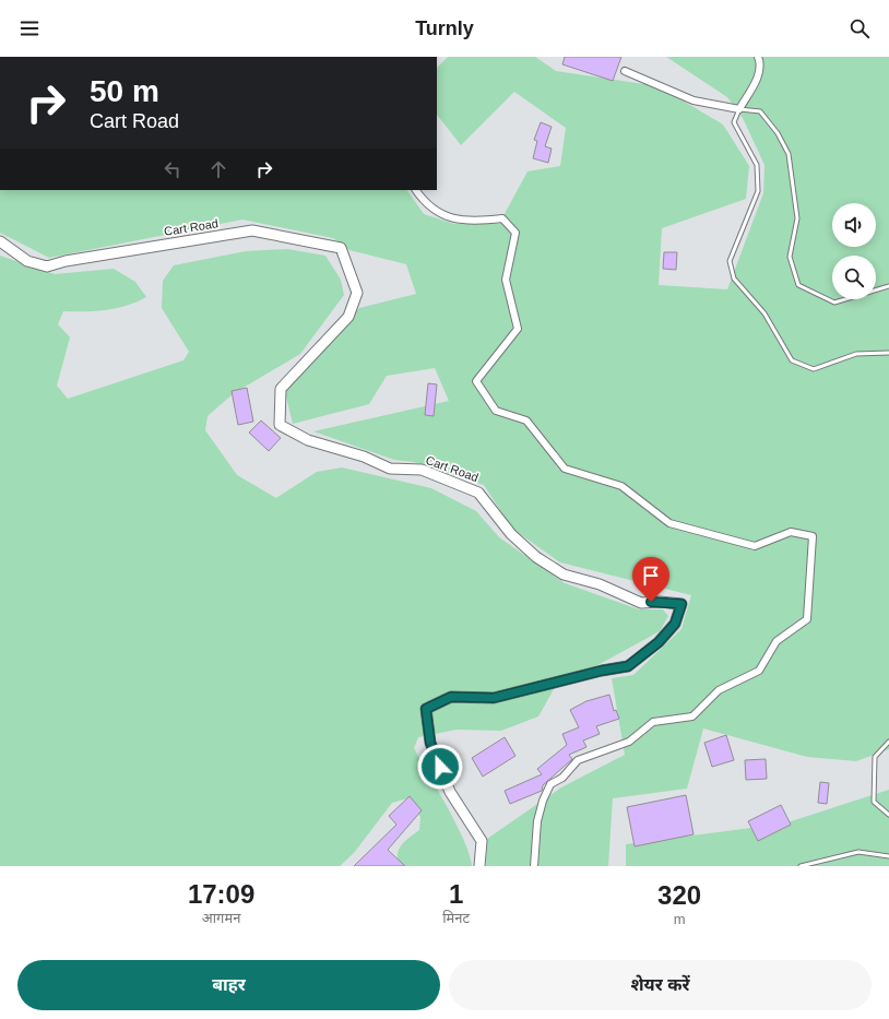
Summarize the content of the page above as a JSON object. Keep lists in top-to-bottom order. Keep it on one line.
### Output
{"streets":{"main road":["Cart Road"]},"page":{"header":"Turnly","turn":["50 m","Cart Road"],"eta":["17:09","आगमन","1","मिनट","320","m"],"buttons":["बाहर","शेयर करें"]}}
